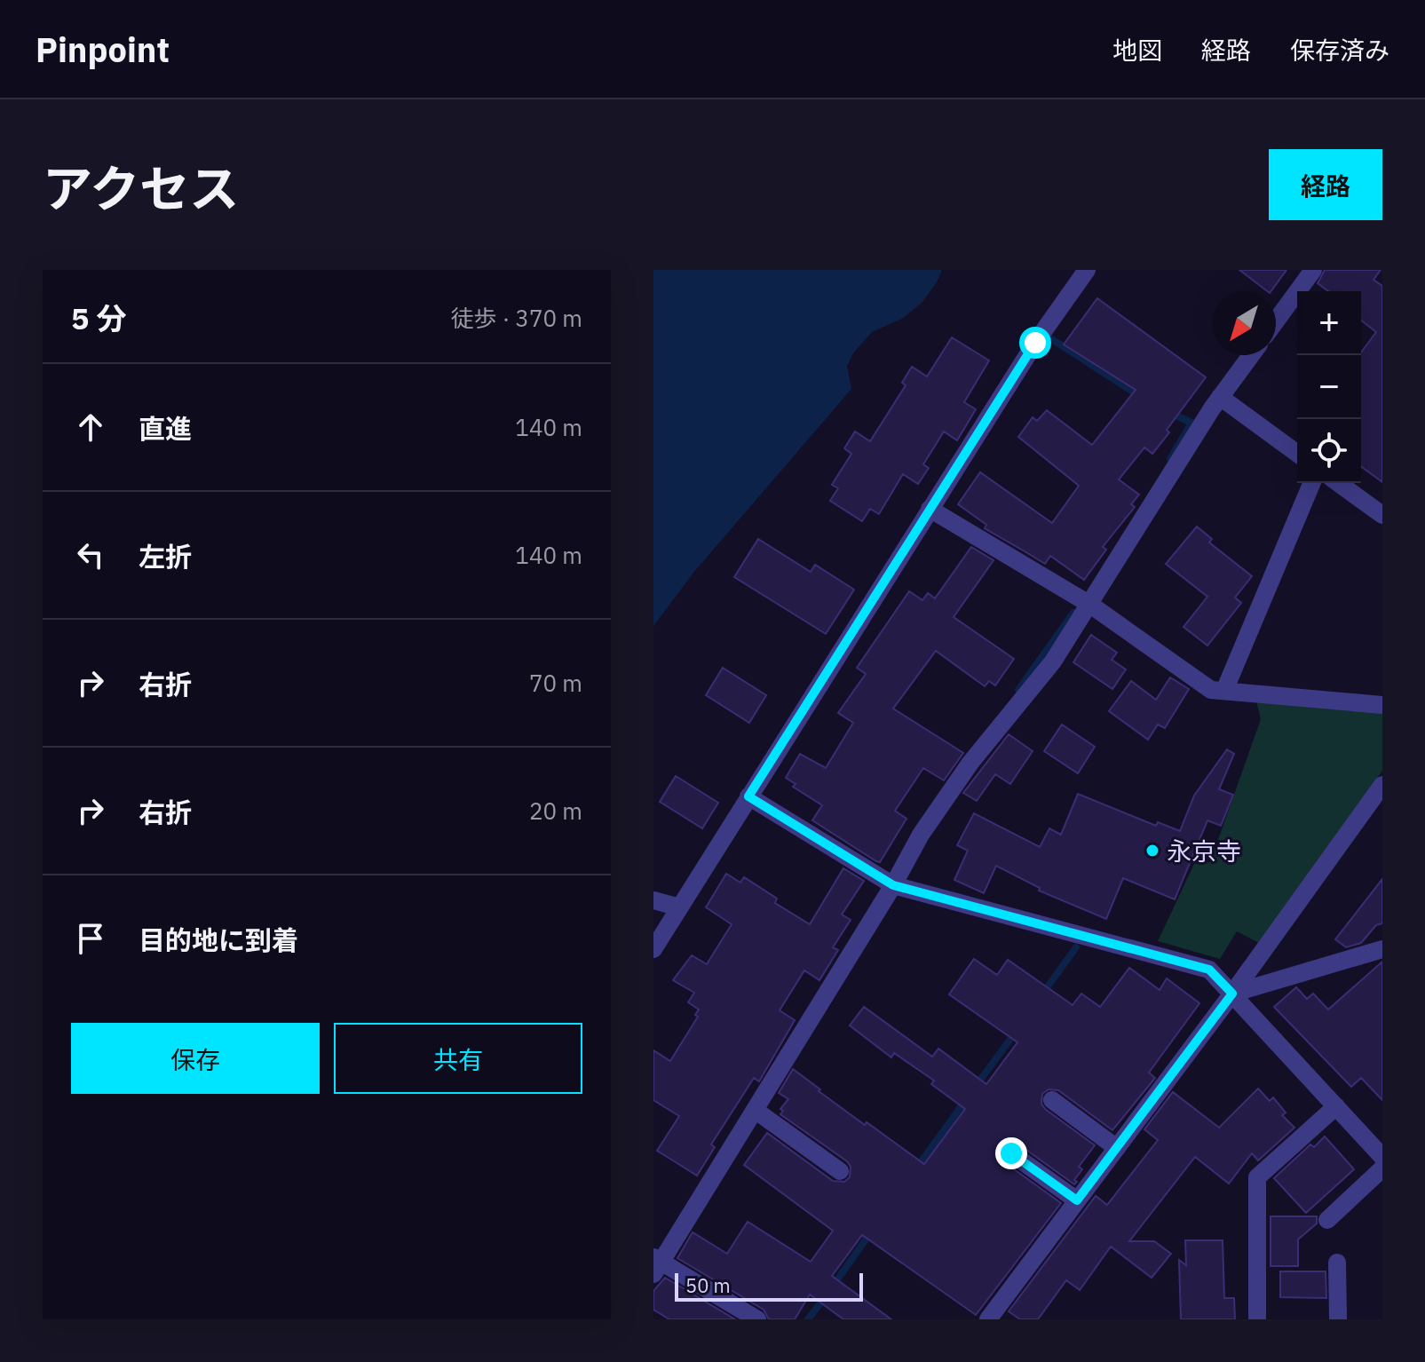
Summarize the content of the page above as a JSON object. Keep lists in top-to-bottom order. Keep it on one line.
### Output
{"places":["永京寺"],"scale_bar":"50 m","north":"bottom left","page":{"header":"Pinpoint","nav":["地図","経路","保存済み"],"title":"アクセス","buttons":["経路",["保存","共有"]],"heading":["5 分","徒歩 · 370 m"],"map_buttons":["+","−"],"list":[["直進","140 m"],["左折","140 m"],["右折","70 m"],["右折","20 m"],"目的地に到着"],"scale":"50 m"}}
